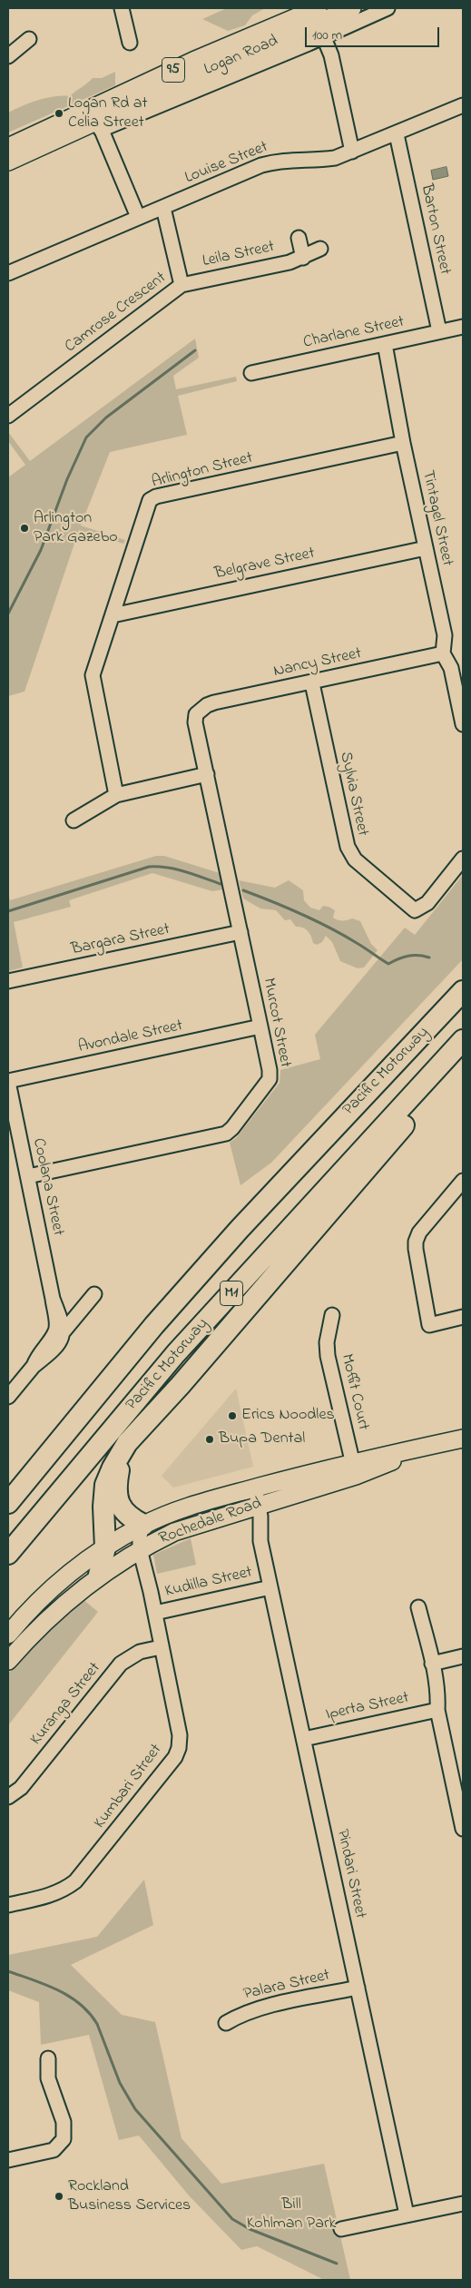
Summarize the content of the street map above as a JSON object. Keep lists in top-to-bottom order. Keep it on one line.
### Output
{"streets":{"highway":["Pacific Motorway","M1"],"main road":["Logan Road","95","Rochedale Road"],"street":["Louise Street","Barton Street","Leila Street","Camrose Crescent","Charlane Street","Arlington Street","Tintagel Street","Belgrave Street","Nancy Street","Sylvia Street","Bargara Street","Murcot Street","Avondale Street","Coolana Street","Moffit Court","Kudilla Street","Kuranga Street","Iperta Street","Kumbari Street","Pindari Street","Palara Street"]},"crossings":[["Louise Street","Barton Street"],["Louise Street","Camrose Crescent"],["Barton Street","Charlane Street"],["Leila Street","Camrose Crescent"],["Charlane Street","Tintagel Street"],["Arlington Street","Tintagel Street"],["Arlington Street","Belgrave Street"],["Tintagel Street","Belgrave Street"],["Tintagel Street","Nancy Street"],["Nancy Street","Sylvia Street"],["Nancy Street","Murcot Street"],["Bargara Street","Murcot Street"],["Murcot Street","Avondale Street"],["Murcot Street","Coolana Street"],["Avondale Street","Coolana Street"],["Moffit Court","Rochedale Road"],["Rochedale Road","Kumbari Street"],["Rochedale Road","Pindari Street"],["Kudilla Street","Kumbari Street"],["Kudilla Street","Pindari Street"],["Kuranga Street","Kumbari Street"],["Iperta Street","Pindari Street"],["Pindari Street","Palara Street"]],"parks":["Bill Kohlman Park"],"places":["Logan Rd at Celia Street","Arlington Park Gazebo","Erics Noodles","Bupa Dental","Rockland Business Services"],"scale_bar":"100 m"}
